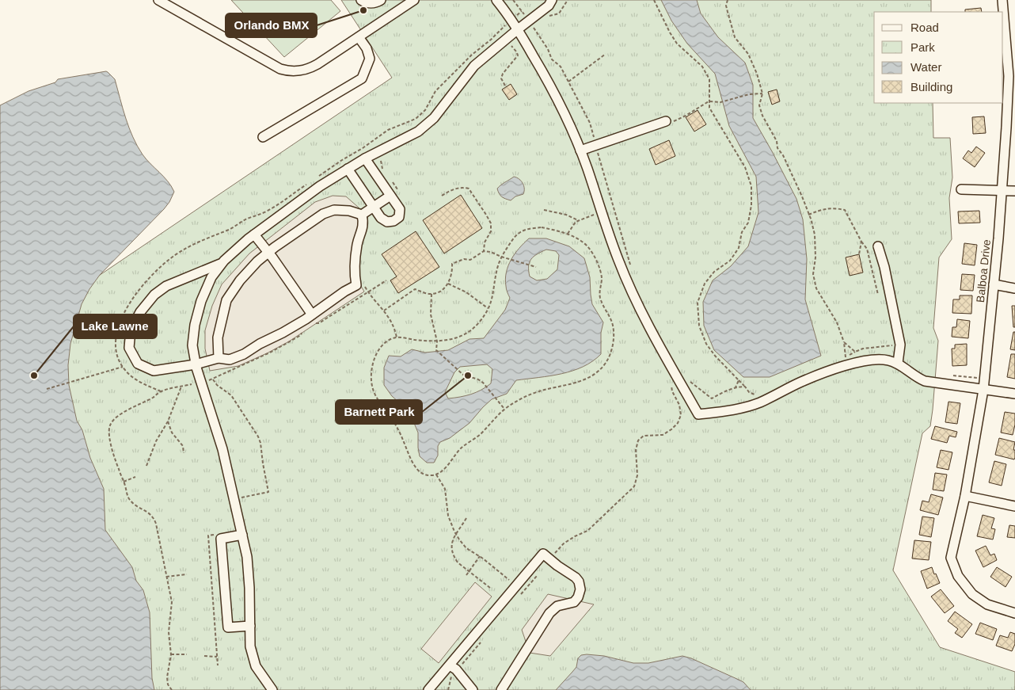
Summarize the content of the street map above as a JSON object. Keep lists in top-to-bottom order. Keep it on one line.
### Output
{"streets":{"street":["Balboa Drive"]},"places":["Orlando BMX","Lake Lawne","Barnett Park"],"legend":["Road","Park","Water","Building"]}
